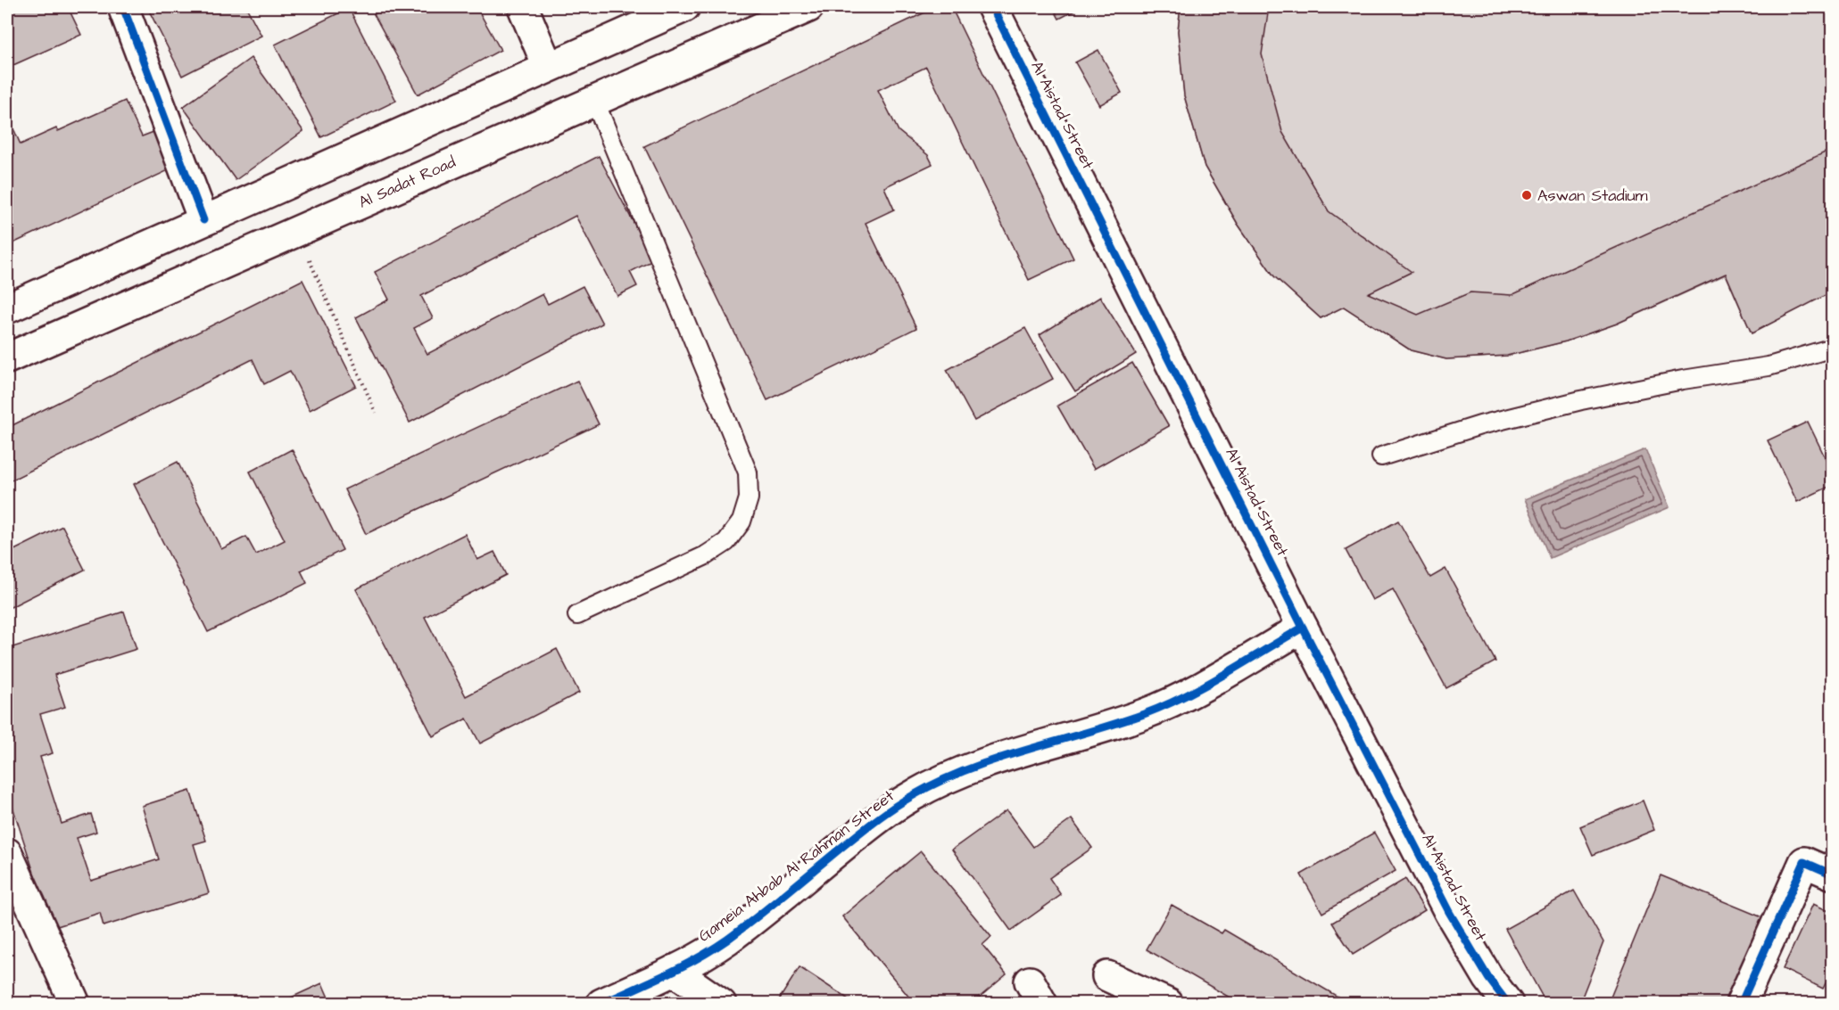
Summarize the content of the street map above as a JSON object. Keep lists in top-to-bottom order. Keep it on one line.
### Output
{"streets":{"street":["Al Aistad Street","Al Sadat Road","Gameia Ahbab Al Rahman Street"]},"crossings":[["Al Aistad Street","Gameia Ahbab Al Rahman Street"]],"places":["Aswan Stadium"]}
